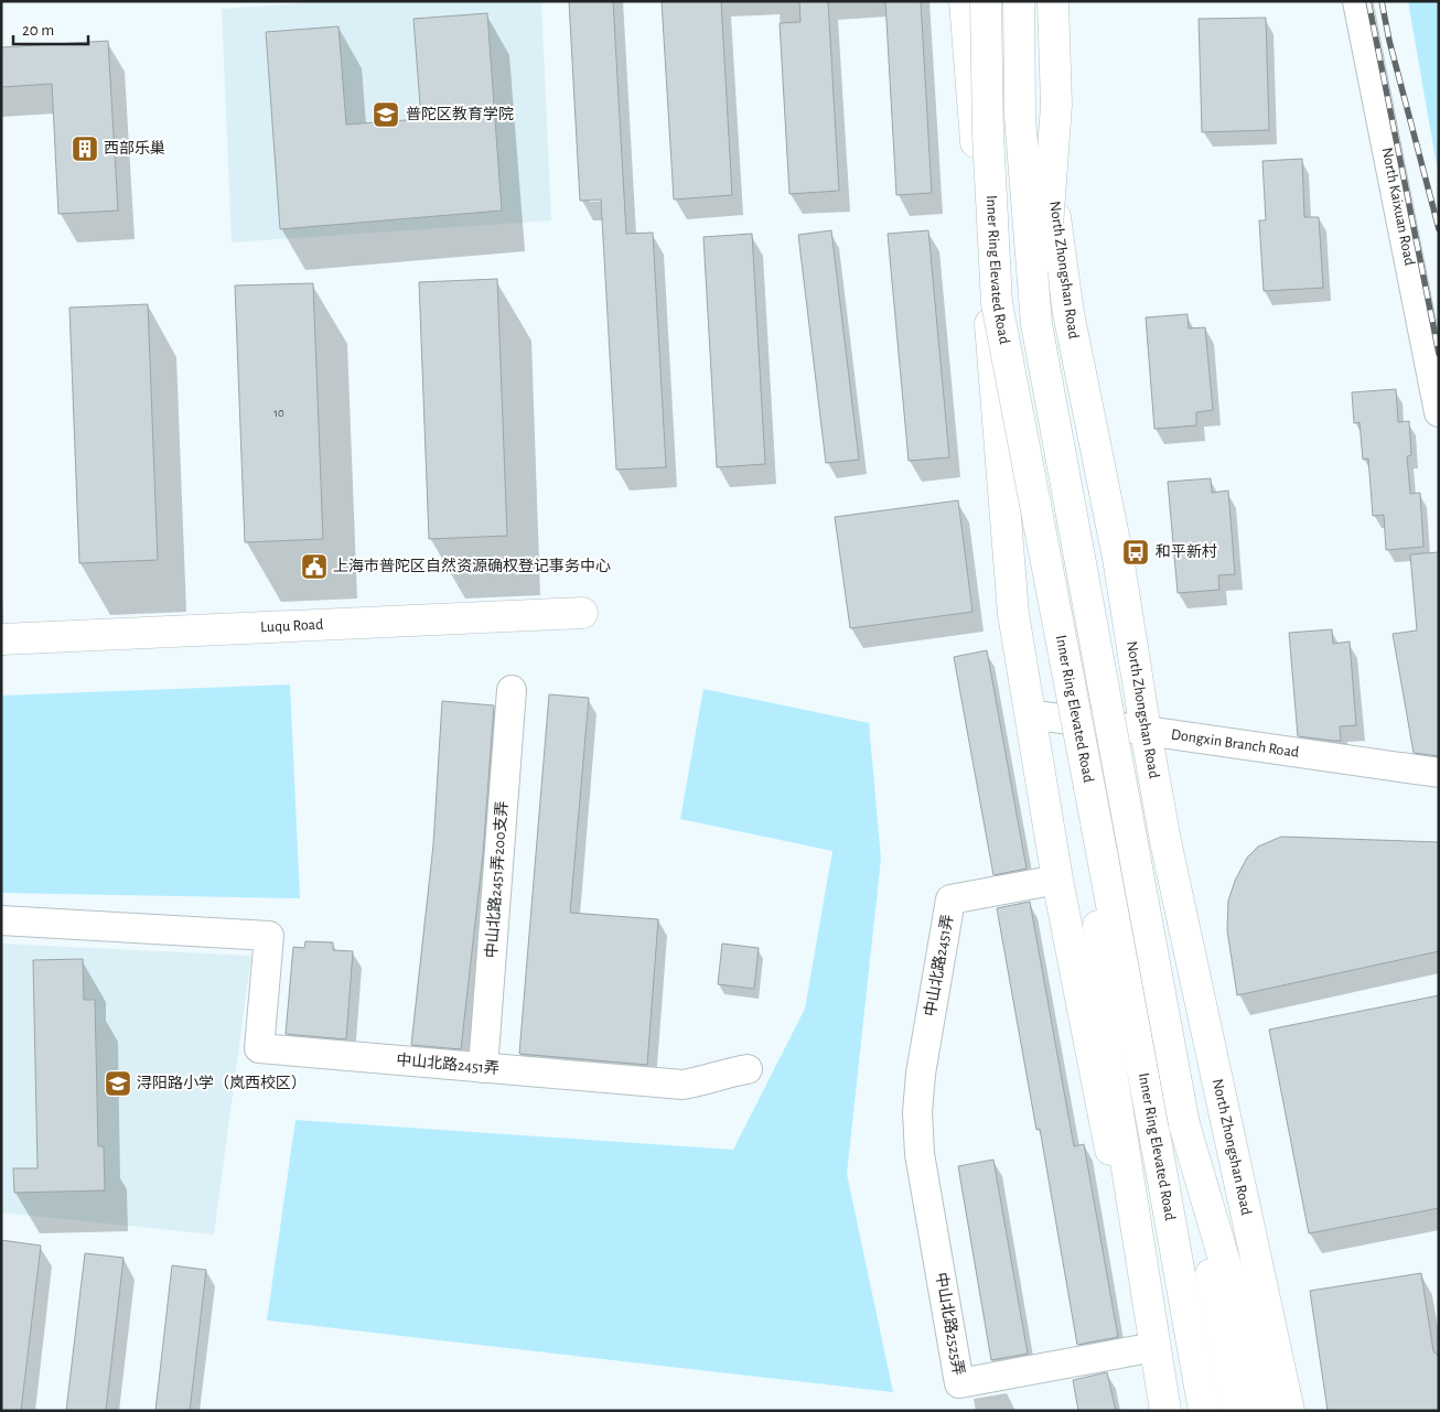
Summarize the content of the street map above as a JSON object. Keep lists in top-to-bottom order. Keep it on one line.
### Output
{"streets":{"main road":["Inner Ring Elevated Road","North Zhongshan Road","Luqu Road"],"street":["North Kaixuan Road","Dongxin Branch Road","中山北路2451弄200支弄","中山北路2451弄","中山北路2525弄"]},"crossings":[["North Zhongshan Road","Dongxin Branch Road"],["中山北路2451弄200支弄","中山北路2451弄"],["中山北路2451弄","中山北路2525弄"]],"places":{"school or university":["普陀区教育学院","浔阳路小学（岚西校区）"],"building":["西部乐巢"],"bus stop":["和平新村"],"public building":["上海市普陀区自然资源确权登记事务中心"]},"house_numbers":["10"],"scale_bar":"20 m"}
